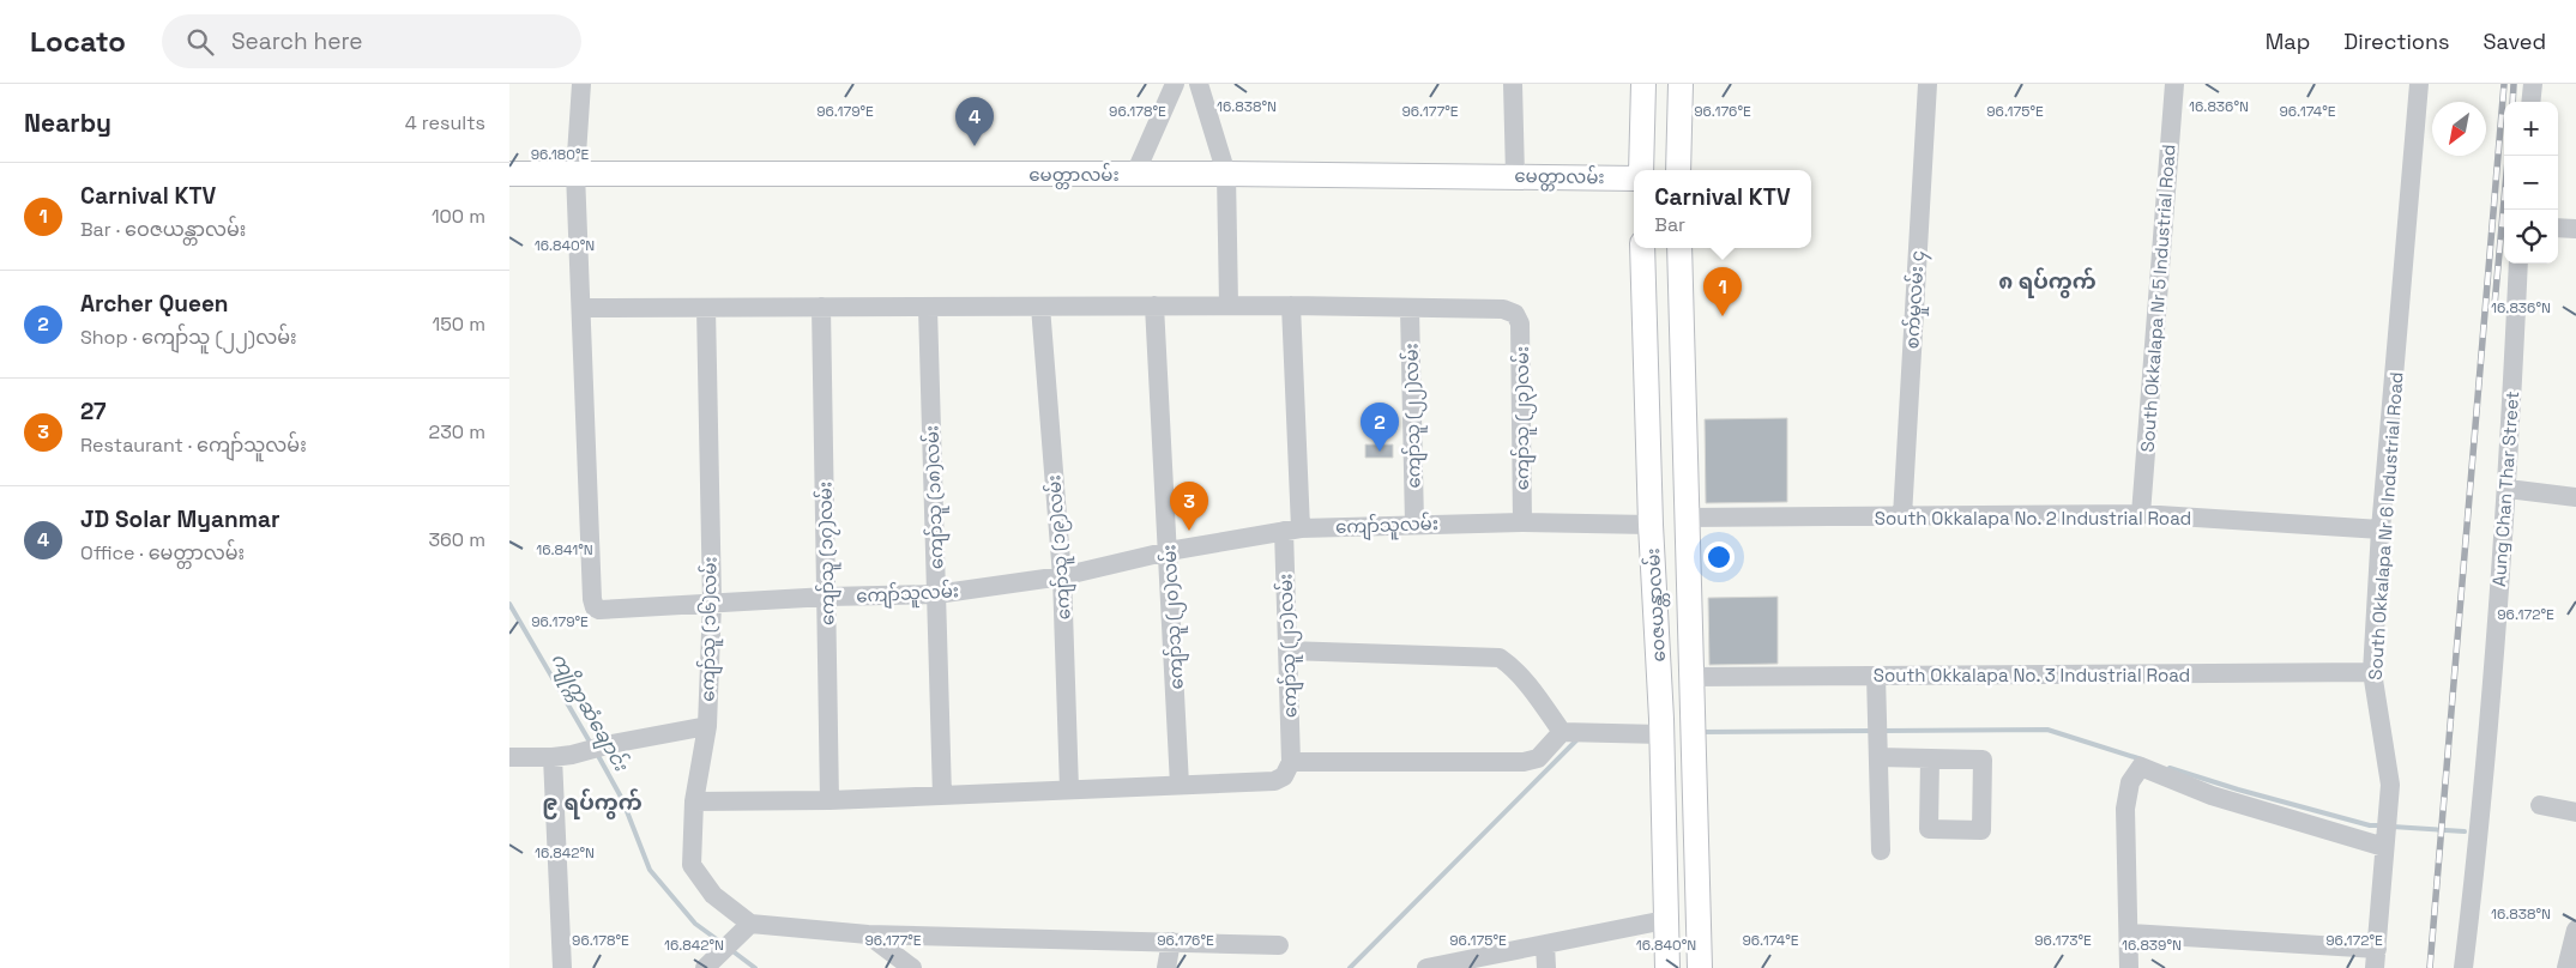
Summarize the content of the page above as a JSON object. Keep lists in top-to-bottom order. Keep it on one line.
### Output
{"streets":{"main road":["မေတ္တာလမ်း","ဝေဇယန္တာလမ်း"],"street":["South Okkalapa Nr 5 Industrial Road","စက်မှုလမ်း ၄","ကျော်သူ (၂၂)လမ်း","ကျော်သူ (၂၃)လမ်း","Aung Chan Thar Street","ကျော်သူ (၁၈)လမ်း","South Okkalapa No. 2 Industrial Road","ကျော်သူလမ်း","South Okkalapa Nr 6 Industrial Road","ကျော်သူ (၁၉)လမ်း","ကျော်သူ (၁၇)လမ်း","ကျော်သူ (၂၀)လမ်း","ကျော်သူ (၁၆)လမ်း","ကျော်သူ (၂၁)လမ်း","South Okkalapa No. 3 Industrial Road"]},"crossings":[["မေတ္တာလမ်း","ကျော်သူလမ်း"],["South Okkalapa Nr 5 Industrial Road","South Okkalapa No. 2 Industrial Road"],["စက်မှုလမ်း ၄","South Okkalapa No. 2 Industrial Road"],["ကျော်သူ (၂၂)လမ်း","ကျော်သူ (၂၃)လမ်း"],["ကျော်သူ (၂၂)လမ်း","ကျော်သူလမ်း"],["ကျော်သူ (၂၃)လမ်း","ကျော်သူလမ်း"],["ကျော်သူ (၁၈)လမ်း","ကျော်သူလမ်း"],["South Okkalapa No. 2 Industrial Road","South Okkalapa Nr 6 Industrial Road"],["South Okkalapa No. 2 Industrial Road","ဝေဇယန္တာလမ်း"],["ကျော်သူလမ်း","ကျော်သူ (၁၉)လမ်း"],["ကျော်သူလမ်း","ကျော်သူ (၁၇)လမ်း"],["ကျော်သူလမ်း","ဝေဇယန္တာလမ်း"],["ကျော်သူလမ်း","ကျော်သူ (၂၀)လမ်း"],["ကျော်သူလမ်း","ကျော်သူ (၁၆)လမ်း"],["ကျော်သူလမ်း","ကျော်သူ (၂၁)လမ်း"],["South Okkalapa Nr 6 Industrial Road","South Okkalapa No. 3 Industrial Road"],["ဝေဇယန္တာလမ်း","South Okkalapa No. 3 Industrial Road"]],"districts":["၈ ရပ်ကွက်","၉ ရပ်ကွက်"],"water":["ကျိုက္ကဆံချောင်း"],"north":"bottom left","page":{"header":"Locato","search":"Search here","nav":["Map","Directions","Saved"],"heading":["Nearby","4 results"],"pins":["4","1","2","3"],"map_buttons":["+","−"],"list":[{"mark":"1","name":"Carnival KTV","note":"Bar · ဝေဇယန္တာလမ်း","value":"100 m"},{"mark":"2","name":"Archer Queen","note":"Shop · ကျော်သူ (၂၂)လမ်း","value":"150 m"},{"mark":"3","name":"27","note":"Restaurant · ကျော်သူလမ်း","value":"230 m"},{"mark":"4","name":"JD Solar Myanmar","note":"Office · မေတ္တာလမ်း","value":"360 m"}],"popup":["Carnival KTV","Bar"]},"coordinates":["16.836°N","16.838°N","96.179°E","96.178°E","96.177°E","96.176°E","96.175°E","96.174°E","96.180°E","16.840°N","16.841°N","96.172°E","16.842°N","96.173°E","16.839°N"]}
